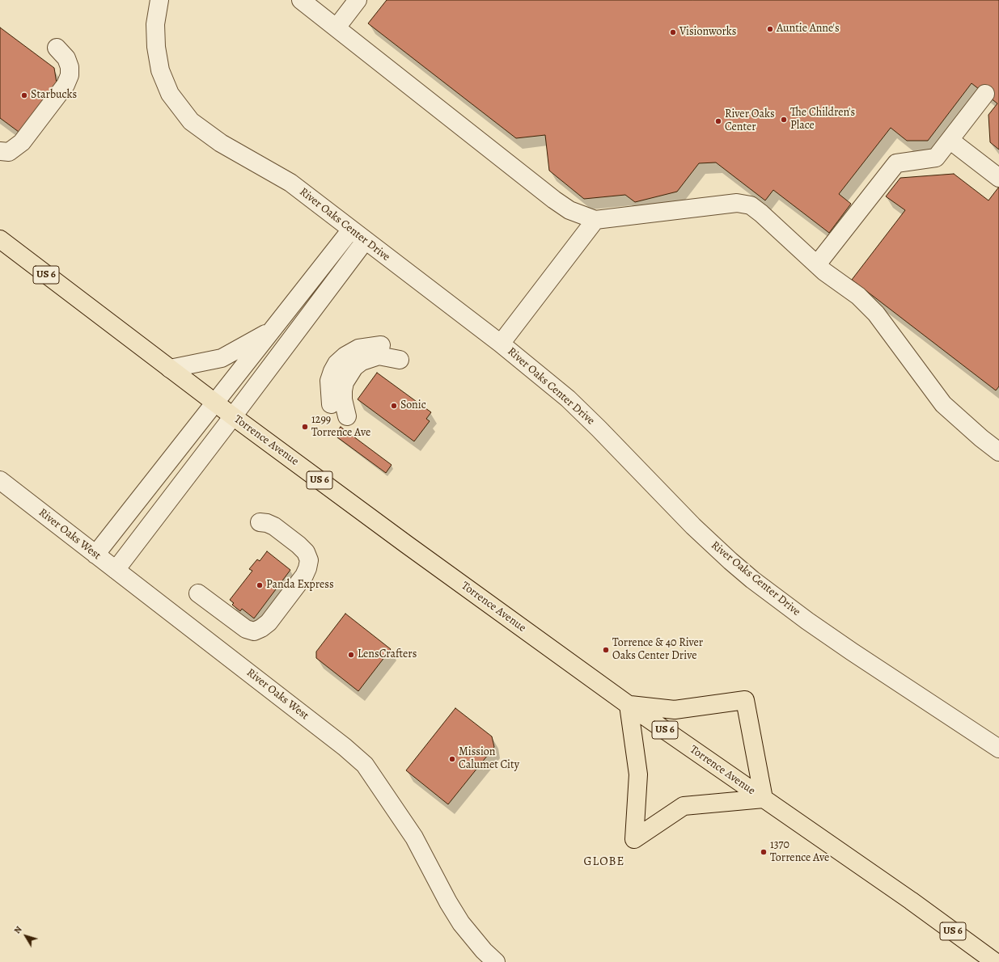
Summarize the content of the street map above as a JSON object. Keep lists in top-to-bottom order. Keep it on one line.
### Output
{"streets":{"main road":["US 6","Torrence Avenue"],"lane":["River Oaks Center Drive","River Oaks West"]},"districts":["GLOBE"],"places":["Auntie Anne's","Visionworks","Starbucks","The Children's Place","River Oaks Center","Sonic","1299 Torrence Ave","Panda Express","Torrence & 40 River Oaks Center Drive","LensCrafters","Mission Calumet City","1370 Torrence Ave"],"north":"top left"}
